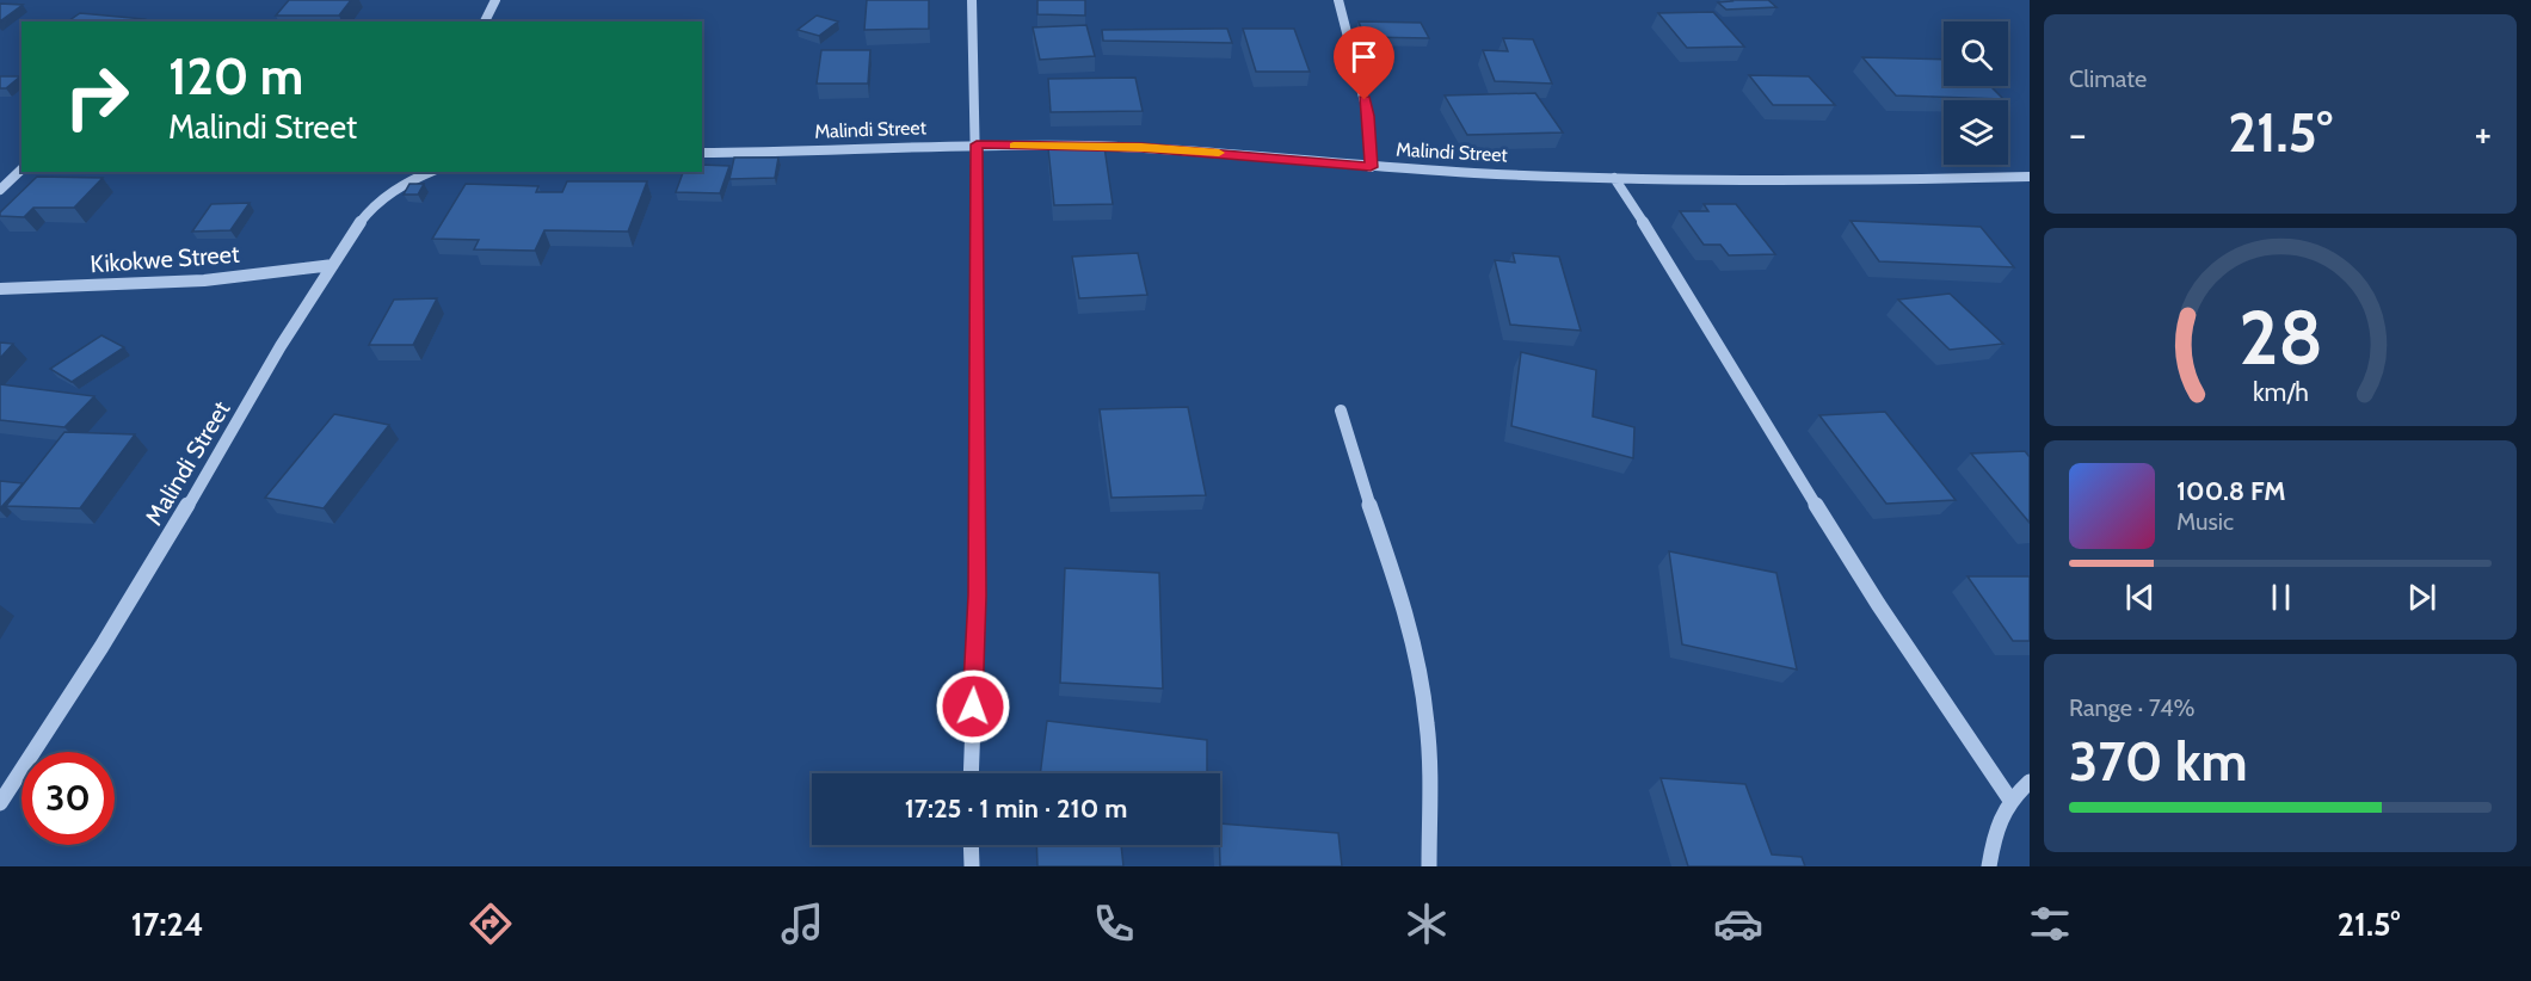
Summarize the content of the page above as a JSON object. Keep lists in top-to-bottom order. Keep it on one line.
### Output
{"streets":{"street":["Malindi Street","Kikokwe Street"]},"crossings":[["Malindi Street","Kikokwe Street"]],"page":{"tile":["Climate",["Range · 74%","370 km"]],"turn":["120 m","Malindi Street"],"heat":["−","21.5°","+"],"song":["100.8 FM","Music"],"limit":"30","trip":"17:25 · 1 min · 210 m","tabs":["17:24","21.5°"],"gauge":["28","km/h"]}}
